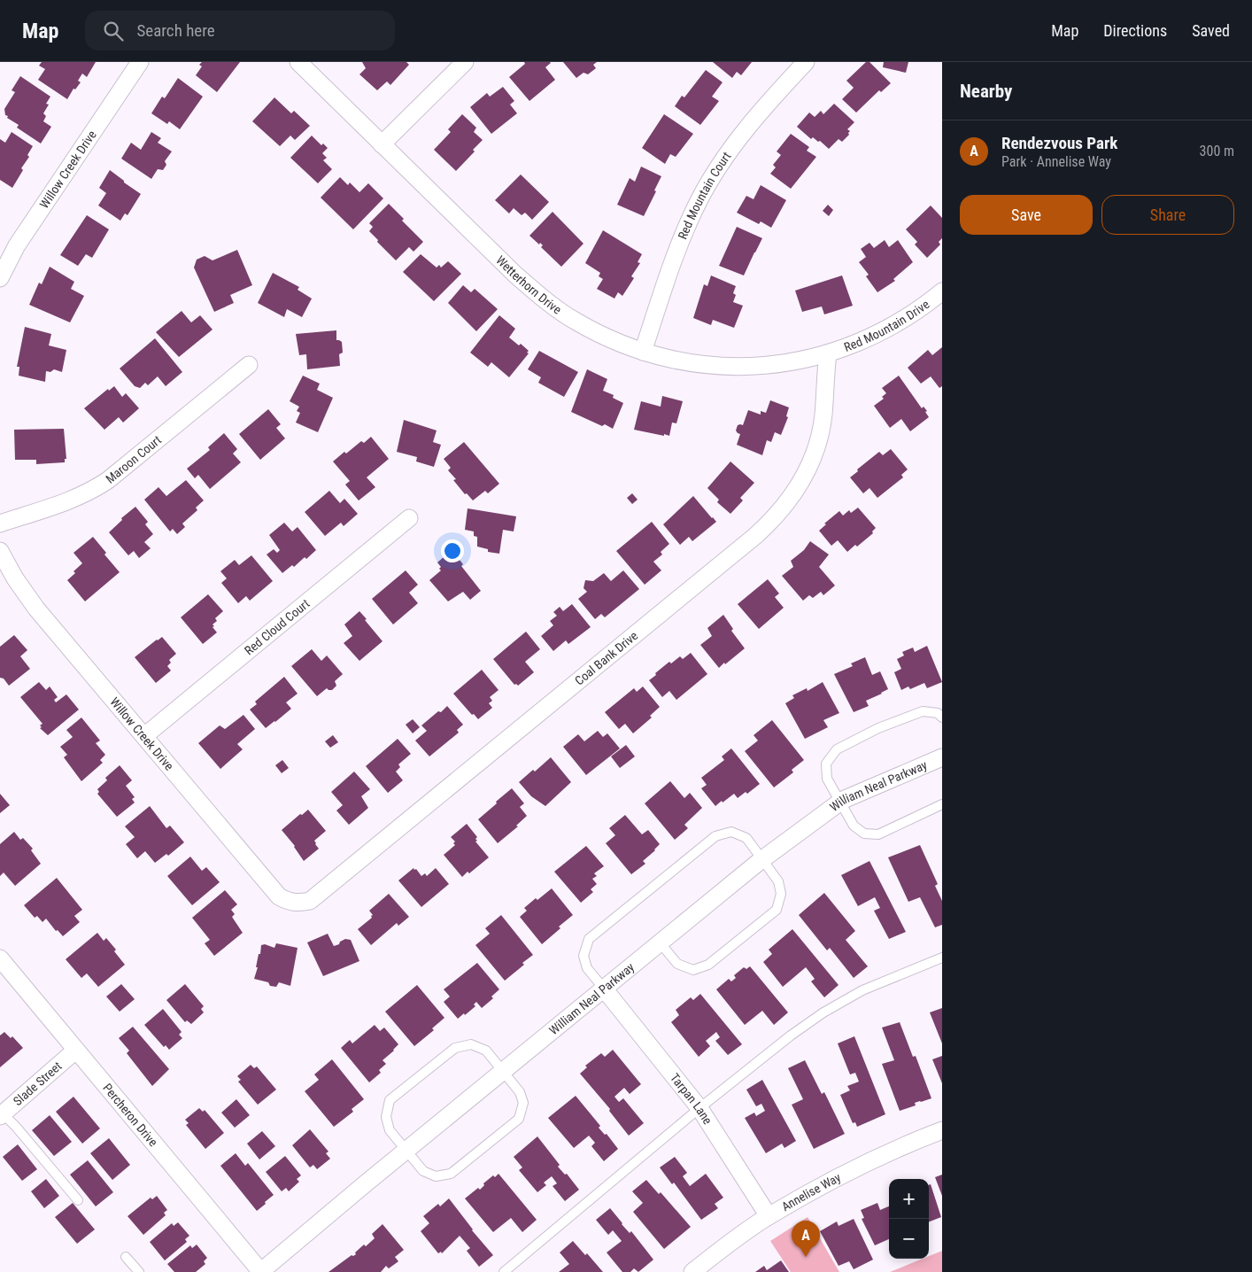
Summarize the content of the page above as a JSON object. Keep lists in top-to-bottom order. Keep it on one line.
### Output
{"streets":{"street":["Willow Creek Drive","Red Mountain Court","Wetterhorn Drive","Red Mountain Drive","Maroon Court","Red Cloud Court","Coal Bank Drive","William Neal Parkway","Slade Street","Tarpan Lane","Percheron Drive","Annelise Way"]},"crossings":[["Willow Creek Drive","Red Cloud Court"],["Willow Creek Drive","Coal Bank Drive"],["Red Mountain Court","Wetterhorn Drive"],["Wetterhorn Drive","Red Mountain Drive"],["Wetterhorn Drive","Coal Bank Drive"],["Red Mountain Drive","Coal Bank Drive"],["William Neal Parkway","Tarpan Lane"],["William Neal Parkway","Percheron Drive"],["Slade Street","Percheron Drive"],["Tarpan Lane","Annelise Way"]],"page":{"header":"Map","search":"Search here","nav":["Map","Directions","Saved"],"heading":"Nearby","list":[{"mark":"A","name":"Rendezvous Park","note":"Park · Annelise Way","value":"300 m"}],"buttons":["Save","Share"],"map_buttons":["+","−"],"pins":"A"}}
